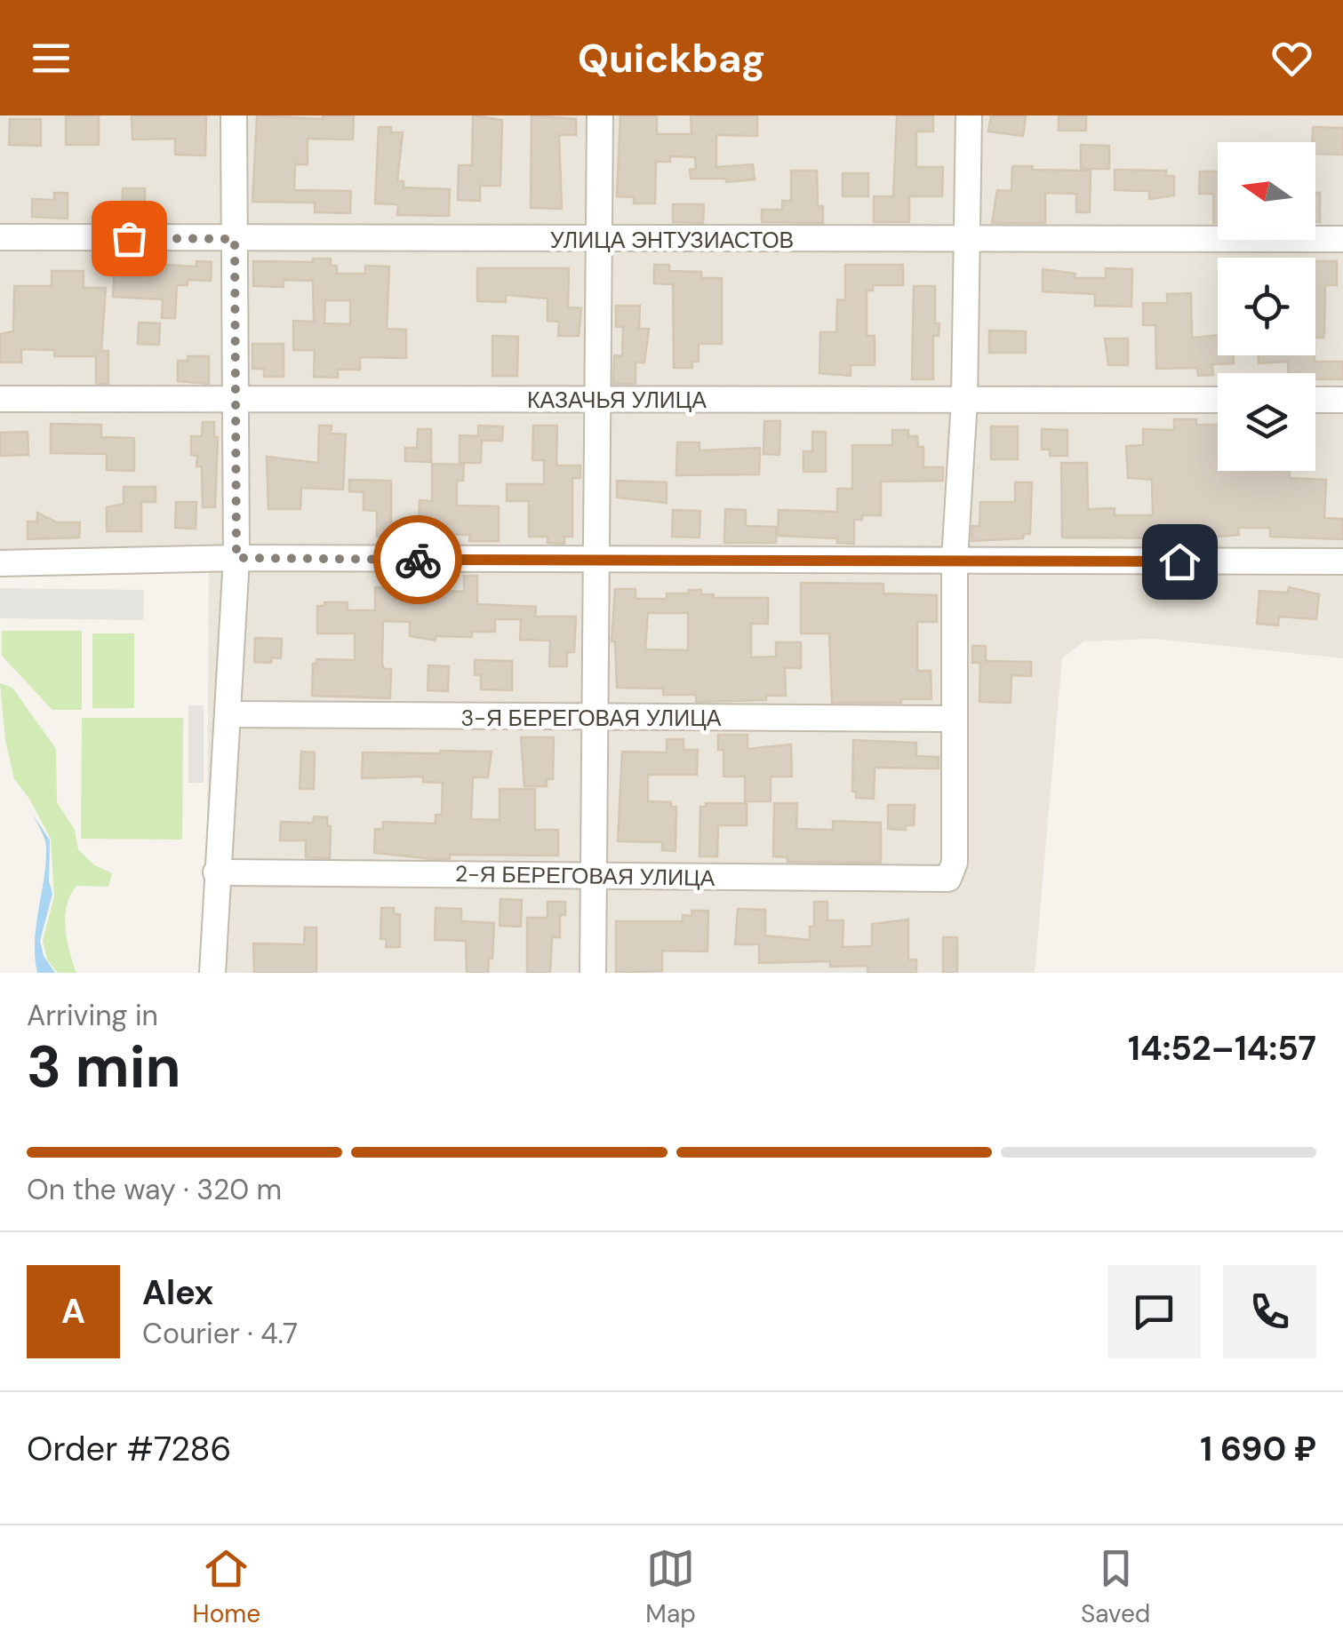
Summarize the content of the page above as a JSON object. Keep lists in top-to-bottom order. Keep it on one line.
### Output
{"streets":{"street":["УЛИЦА ЭНТУЗИАСТОВ","КАЗАЧЬЯ УЛИЦА","3-Я БЕРЕГОВАЯ УЛИЦА","2-Я БЕРЕГОВАЯ УЛИЦА"]},"crossings":[["3-Я БЕРЕГОВАЯ УЛИЦА","2-Я БЕРЕГОВАЯ УЛИЦА"]],"north":"left","page":{"header":"Quickbag","heading":["3 min","Arriving in","14:52–14:57"],"panel":["Alex","Courier · 4.7","Order #7286","1 690 ₽"],"bar":"On the way · 320 m","round":"A","tabs":["Home","Map","Saved"]}}
